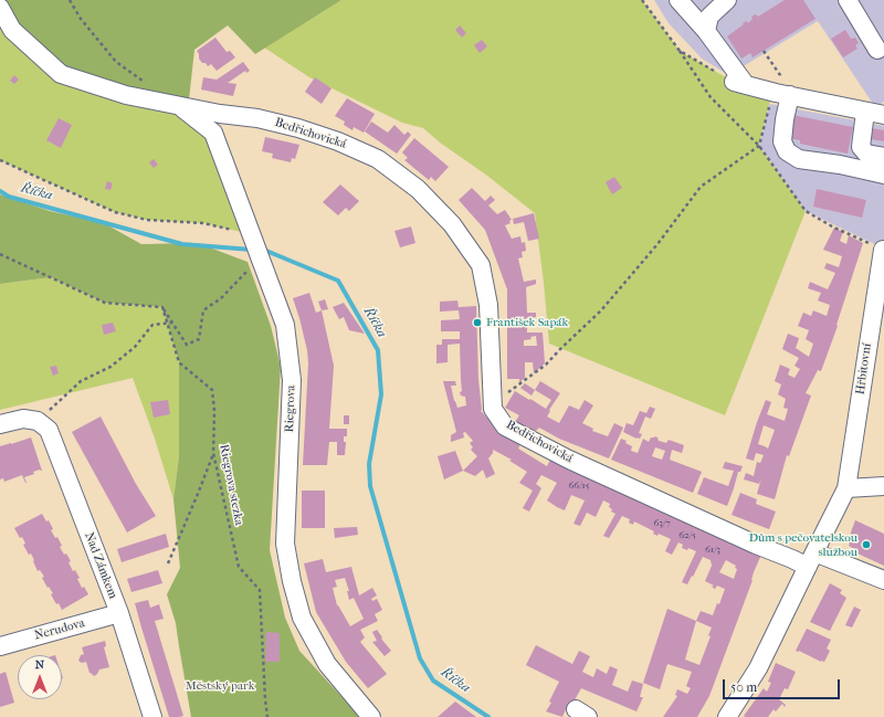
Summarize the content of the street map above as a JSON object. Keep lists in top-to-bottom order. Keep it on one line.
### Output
{"streets":{"street":["Bedřichovická","Hřbitovní","Riegrova","Nad Zámkem","Nerudova"],"path":["Riegrova stezka"]},"crossings":[["Bedřichovická","Hřbitovní"],["Bedřichovická","Riegrova"],["Nad Zámkem","Nerudova"]],"water":["Říčka"],"parks":["Městský park"],"places":["František Sapák","Dům s pečovatelskou službou"],"house_numbers":["66/15","63/7","62/5","61/3"],"scale_bar":"50 m","north":"top"}
